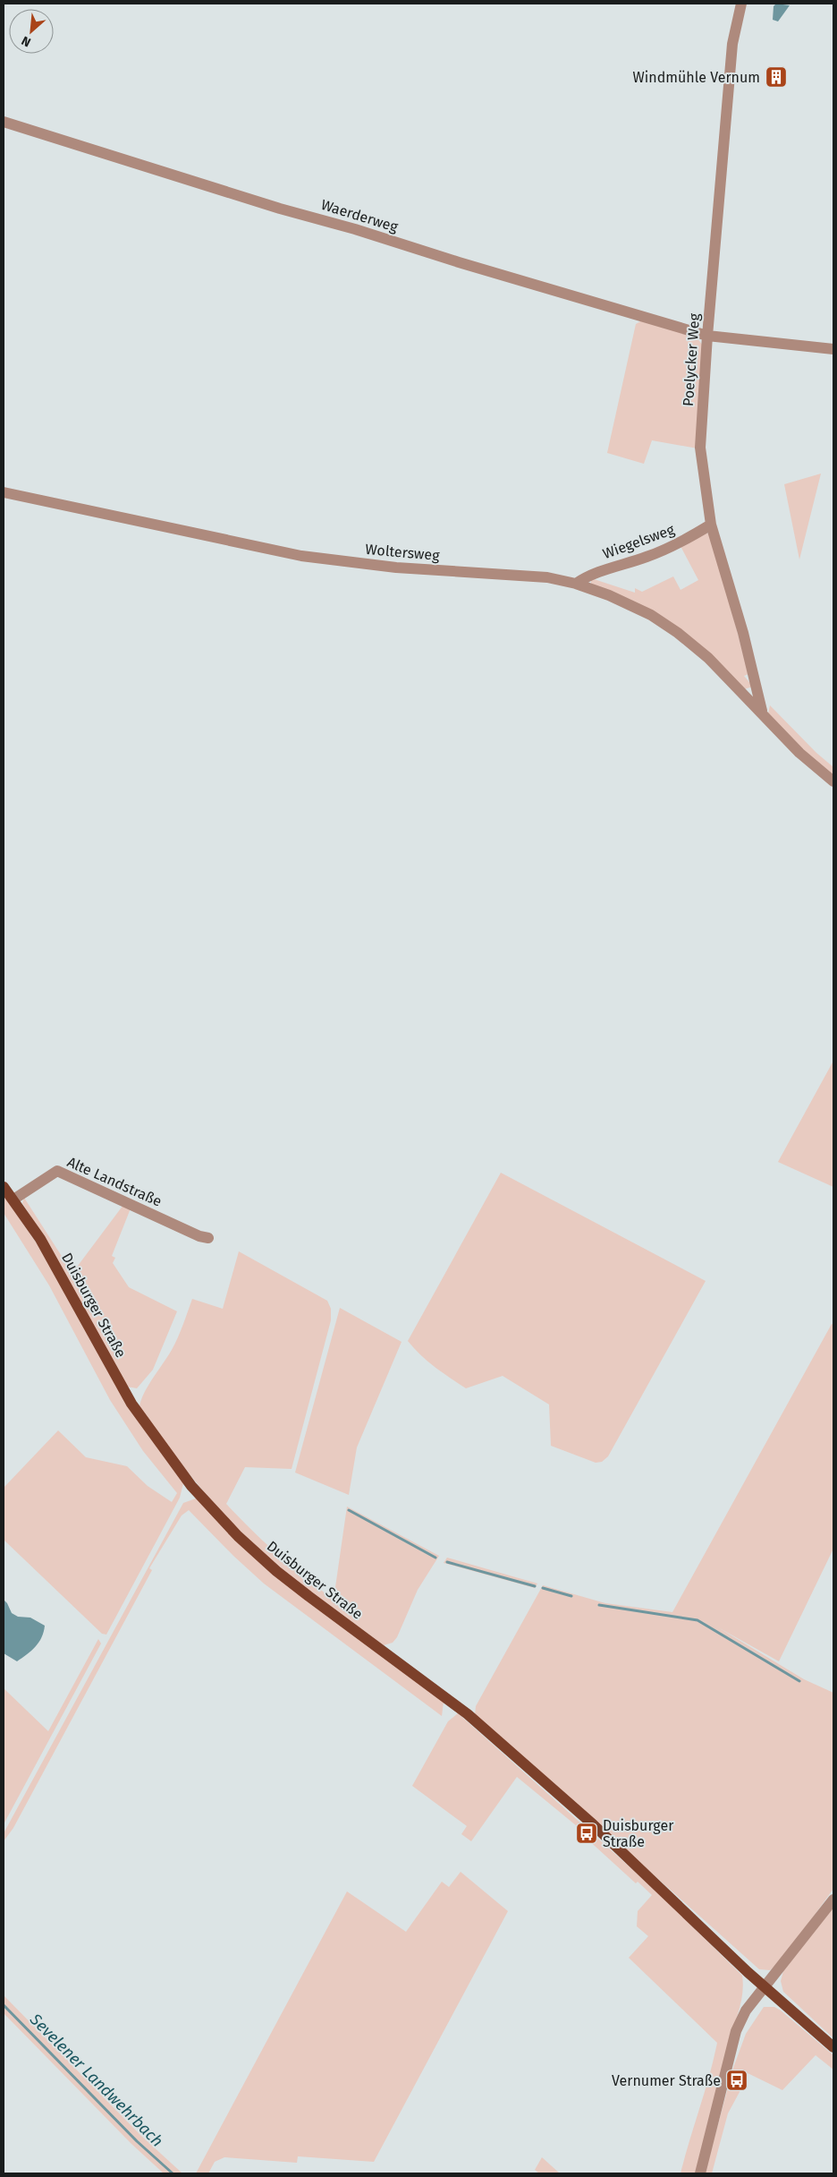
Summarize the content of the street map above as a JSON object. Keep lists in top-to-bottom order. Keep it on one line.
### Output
{"streets":{"main road":["Duisburger Straße"],"street":["Waerderweg","Poelycker Weg","Wiegelsweg","Woltersweg","Alte Landstraße"]},"crossings":[["Waerderweg","Poelycker Weg"],["Poelycker Weg","Wiegelsweg"],["Poelycker Weg","Woltersweg"],["Wiegelsweg","Woltersweg"],["Alte Landstraße","Duisburger Straße"]],"water":["Sevelener Landwehrbach"],"places":{"building":["Windmühle Vernum"],"bus stop":["Duisburger Straße","Vernumer Straße"]},"north":"bottom left"}
